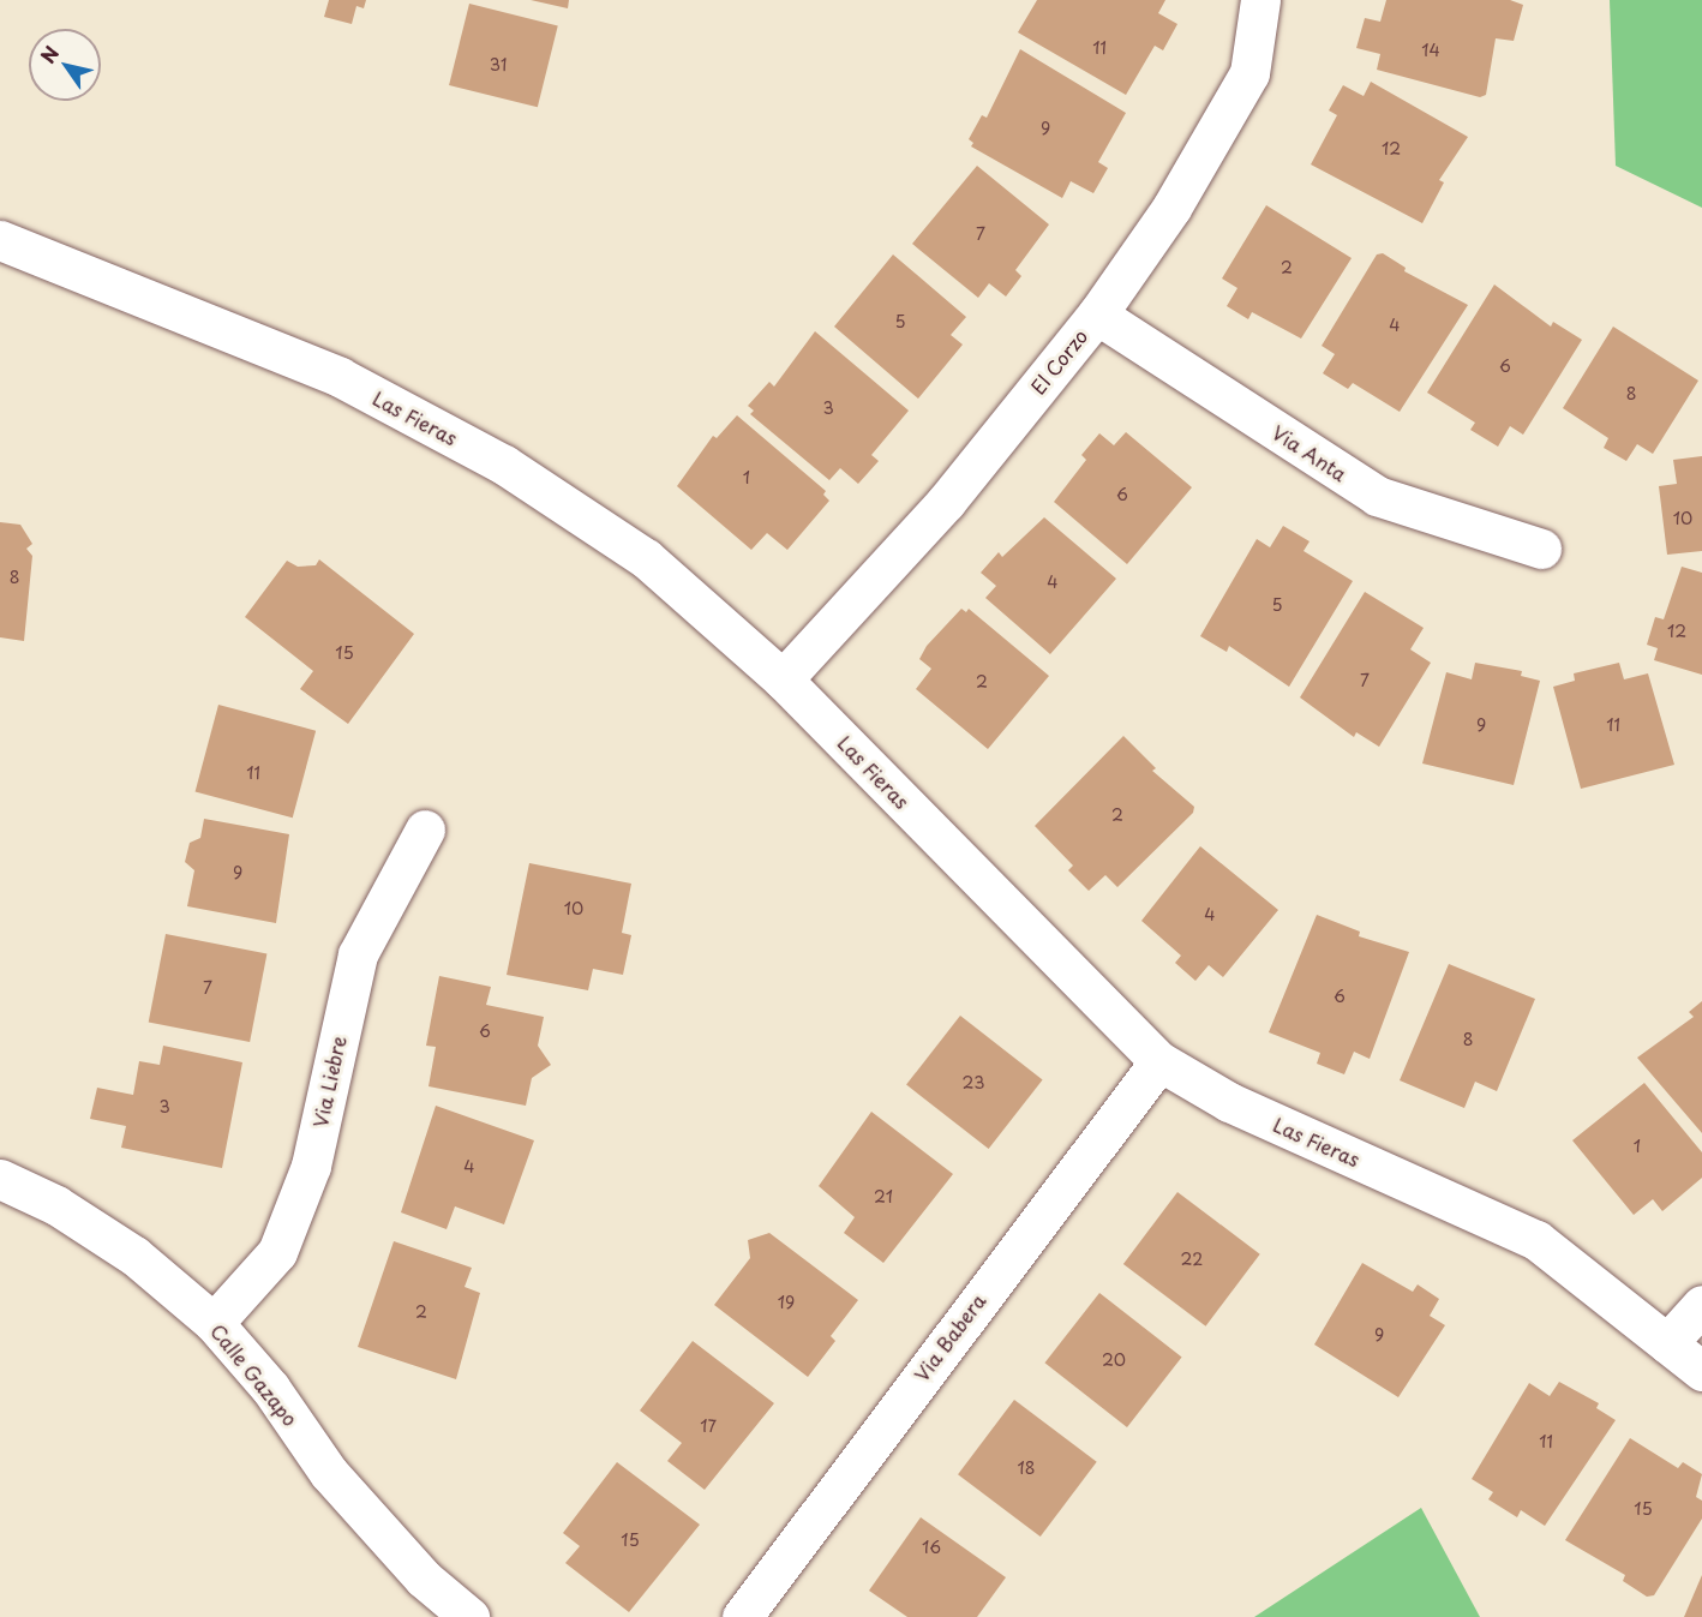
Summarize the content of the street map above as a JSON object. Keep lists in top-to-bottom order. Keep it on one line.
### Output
{"streets":{"street":["El Corzo","Las Fieras","Via Anta","Via Liebre","Via Babera","Calle Gazapo"]},"crossings":[["El Corzo","Las Fieras"],["El Corzo","Via Anta"],["Las Fieras","Via Babera"],["Via Liebre","Calle Gazapo"]],"house_numbers":["11","14","31","9","12","7","2","5","4","6","8","3","1","6","10","8","4","5","12","15","7","2","9","11","11","2","9","10","4","7","6","6","8","23","3","1","4","21","22","19","2","9","20","17","11","18","15","15","16"],"north":"top left"}
